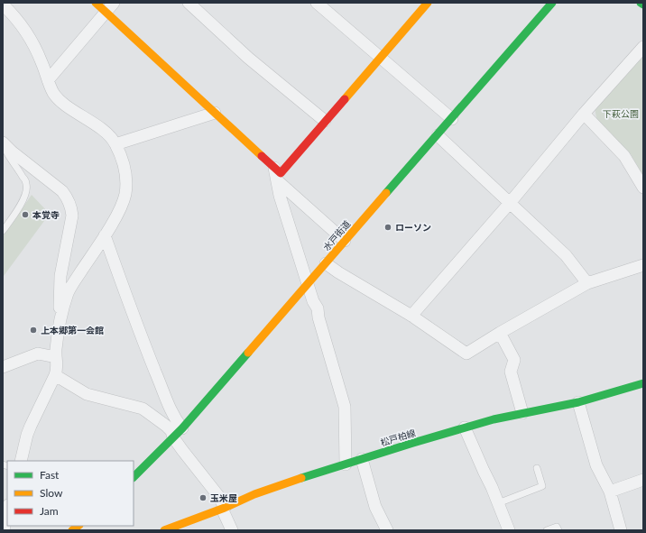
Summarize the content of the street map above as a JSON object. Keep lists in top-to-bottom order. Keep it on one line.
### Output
{"streets":{"main road":["水戸街道","松戸柏線"]},"parks":["下萩公園"],"places":["本覚寺","ローソン","上本郷第一会館","玉米屋"],"legend":["Fast","Slow","Jam"]}
